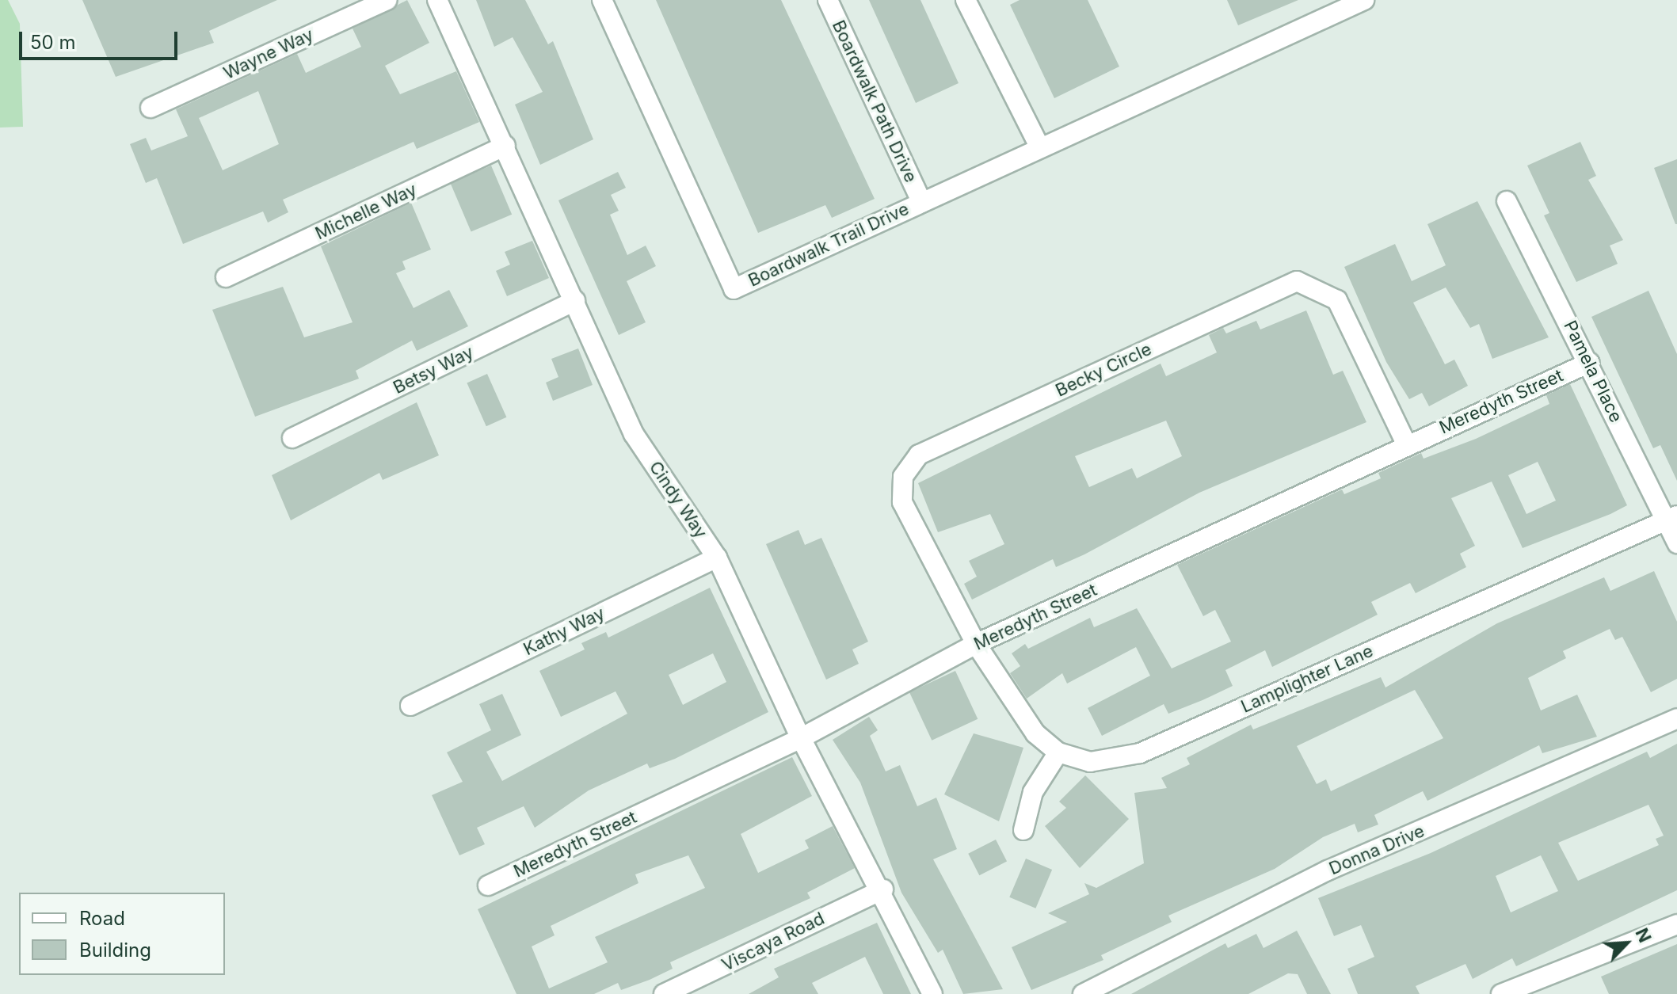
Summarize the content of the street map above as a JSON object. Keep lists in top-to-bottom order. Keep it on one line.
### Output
{"streets":{"street":["Wayne Way","Boardwalk Path Drive","Michelle Way","Boardwalk Trail Drive","Betsy Way","Becky Circle","Pamela Place","Meredyth Street","Cindy Way","Kathy Way","Lamplighter Lane","Donna Drive","Viscaya Road"]},"crossings":[["Boardwalk Path Drive","Boardwalk Trail Drive"],["Michelle Way","Cindy Way"],["Betsy Way","Cindy Way"],["Becky Circle","Meredyth Street"],["Becky Circle","Lamplighter Lane"],["Pamela Place","Meredyth Street"],["Pamela Place","Lamplighter Lane"],["Meredyth Street","Cindy Way"],["Meredyth Street","Lamplighter Lane"],["Cindy Way","Kathy Way"],["Cindy Way","Viscaya Road"]],"legend":["Road","Building"],"scale_bar":"50 m","north":"top right"}
